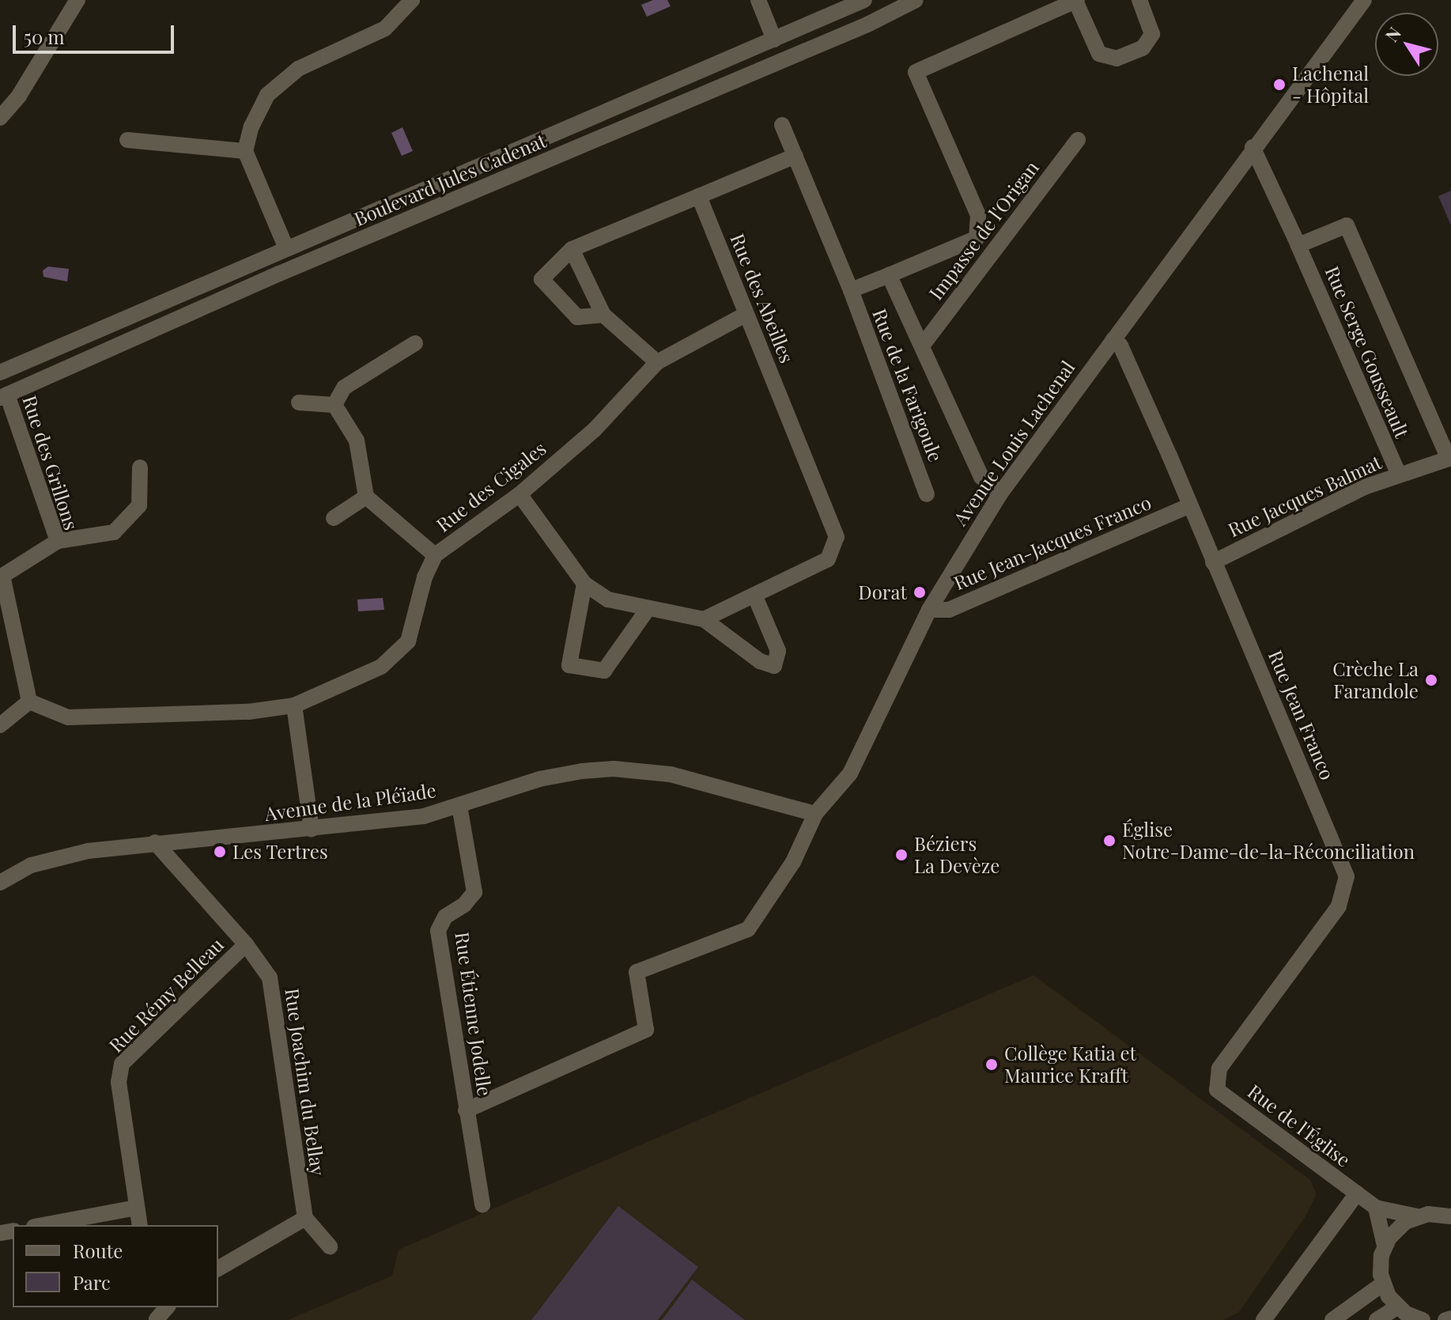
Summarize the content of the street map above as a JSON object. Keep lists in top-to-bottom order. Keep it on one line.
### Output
{"streets":{"street":["Boulevard Jules Cadenat","Impasse de l'Origan","Rue des Abeilles","Rue Serge Gousseault","Rue de la Farigoule","Avenue Louis Lachenal","Rue des Grillons","Rue des Cigales","Rue Jacques Balmat","Rue Jean-Jacques Franco","Rue Jean Franco","Avenue de la Pléïade","Rue Rémy Belleau","Rue Étienne Jodelle","Rue Joachim du Bellay","Rue de l'Église"]},"crossings":[["Boulevard Jules Cadenat","Rue des Grillons"],["Impasse de l'Origan","Rue de la Farigoule"],["Rue des Abeilles","Rue des Cigales"],["Rue Serge Gousseault","Avenue Louis Lachenal"],["Rue Serge Gousseault","Rue Jacques Balmat"],["Rue de la Farigoule","Avenue Louis Lachenal"],["Avenue Louis Lachenal","Rue Jean-Jacques Franco"],["Avenue Louis Lachenal","Rue Jean Franco"],["Avenue Louis Lachenal","Avenue de la Pléïade"],["Avenue Louis Lachenal","Rue Étienne Jodelle"],["Rue des Grillons","Rue des Cigales"],["Rue Jacques Balmat","Rue Jean Franco"],["Rue Jean-Jacques Franco","Rue Jean Franco"],["Rue Jean Franco","Rue de l'Église"],["Avenue de la Pléïade","Rue Étienne Jodelle"],["Avenue de la Pléïade","Rue Joachim du Bellay"],["Rue Rémy Belleau","Rue Joachim du Bellay"]],"places":["Lachenal - Hôpital","Dorat","Crèche La Farandole","Église Notre-Dame-de-la-Réconciliation","Les Tertres","Béziers La Devèze","Collège Katia et Maurice Krafft"],"legend":["Route","Parc"],"scale_bar":"50 m","north":"top left"}
